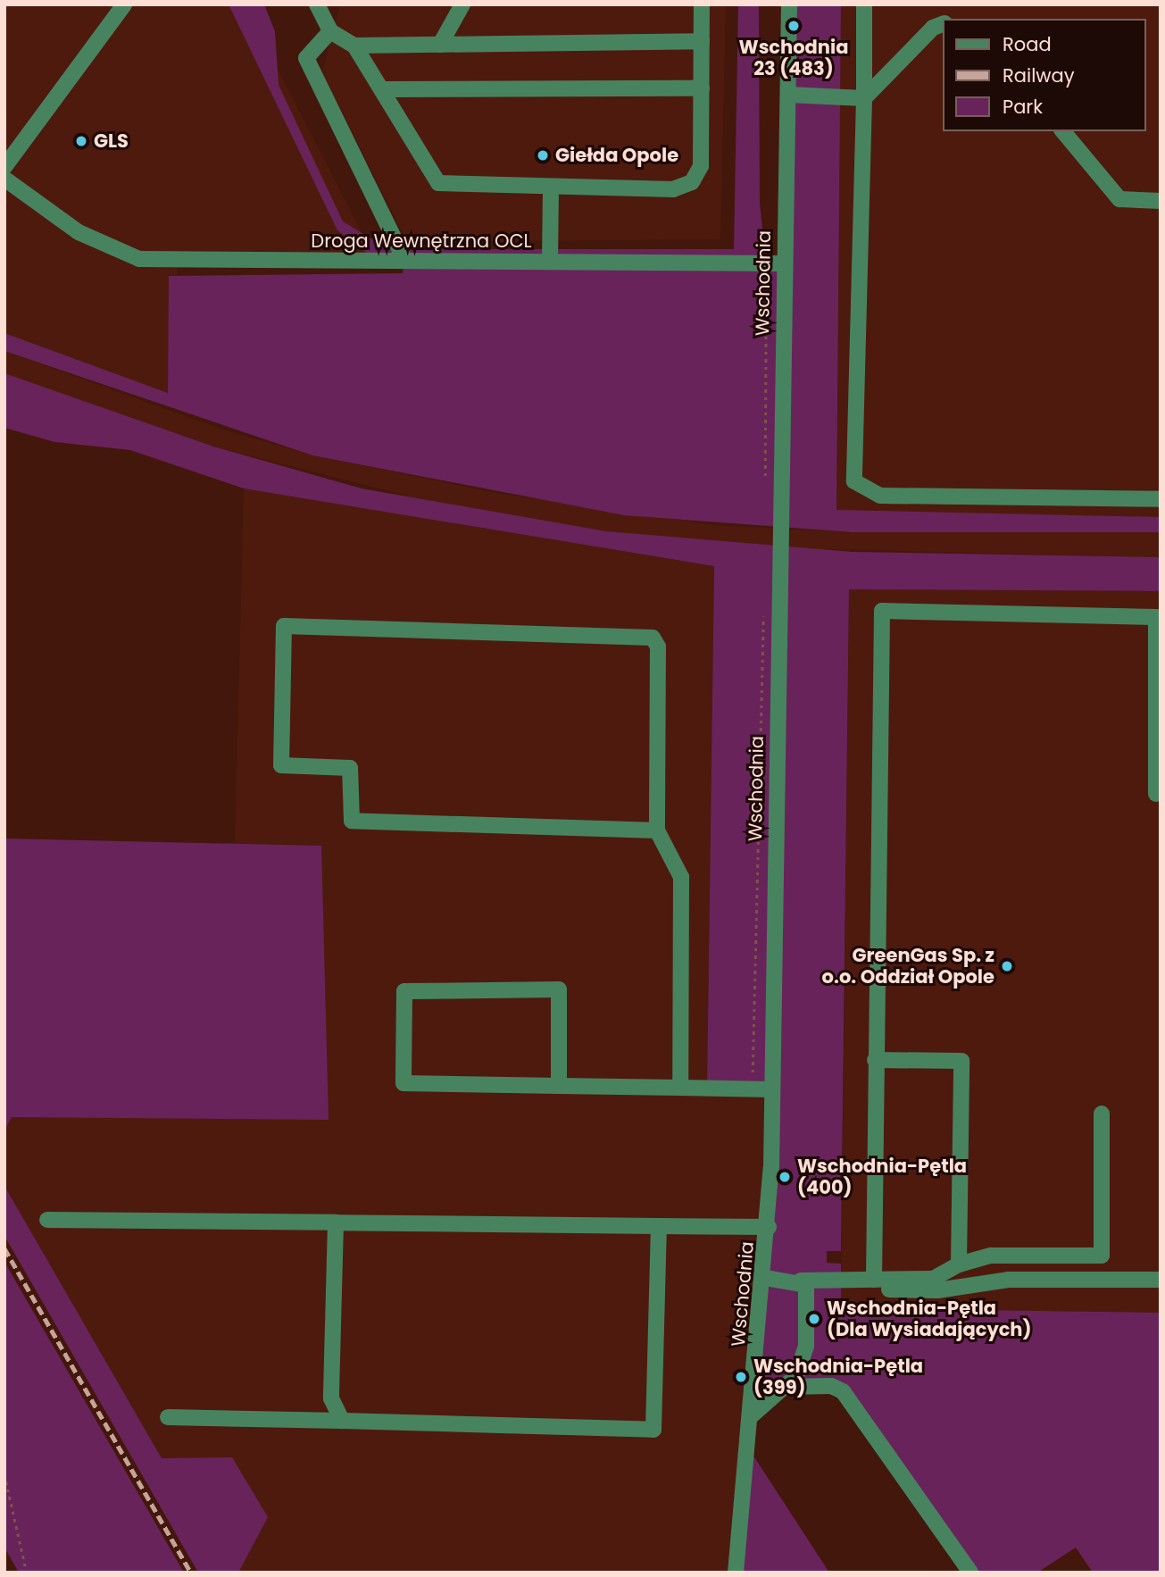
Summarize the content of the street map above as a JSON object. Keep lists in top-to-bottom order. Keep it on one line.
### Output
{"streets":{"street":["Droga Wewnętrzna OCL","Wschodnia"]},"crossings":[["Droga Wewnętrzna OCL","Wschodnia"]],"places":["Wschodnia 23 (483)","GLS","Giełda Opole","GreenGas Sp. z o.o. Oddział Opole","Wschodnia-Pętla (400)","Wschodnia-Pętla (Dla Wysiadających)","Wschodnia-Pętla (399)"],"legend":["Road","Railway","Park"]}
